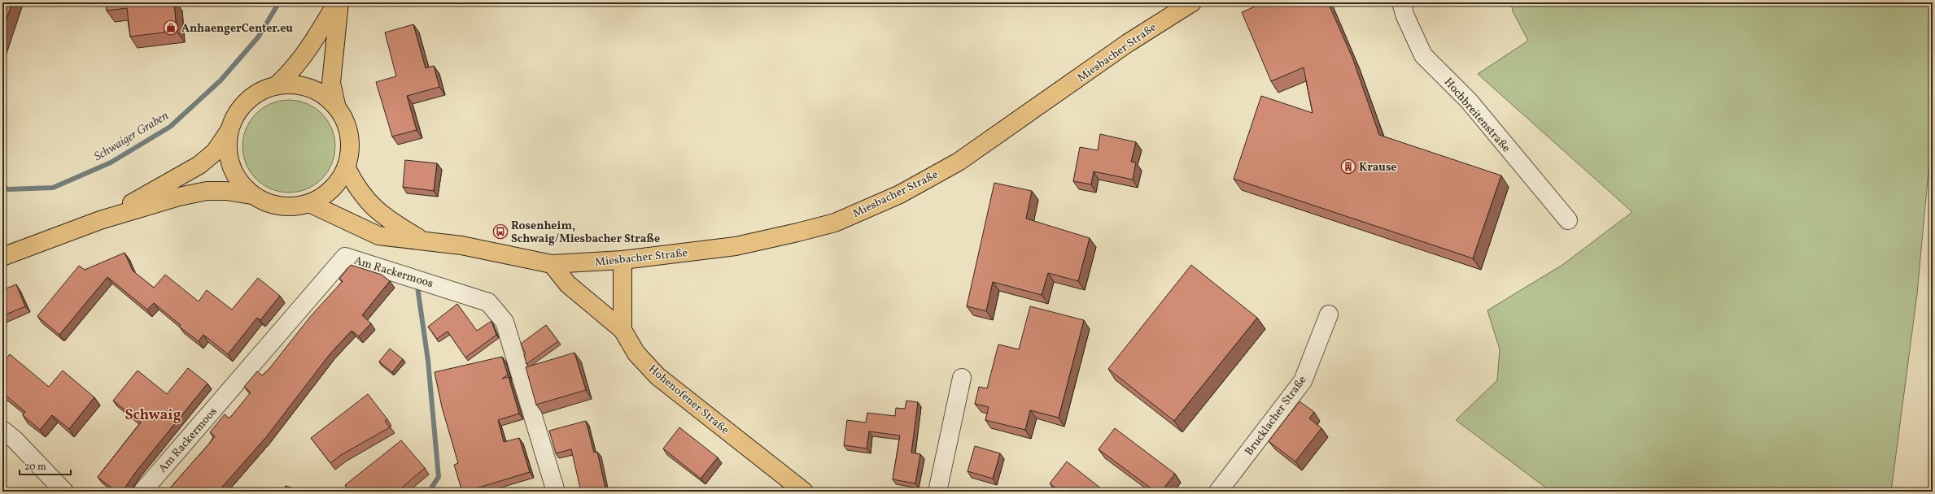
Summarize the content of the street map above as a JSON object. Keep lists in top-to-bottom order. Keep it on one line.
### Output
{"streets":{"main road":["Miesbacher Straße","Hohenofener Straße"],"street":["Hochbreitenstraße","Am Rackermoos","Brucklacher Straße"]},"districts":["Schwaig"],"water":["Schwaiger Graben"],"places":{"shop":["AnhaengerCenter.eu"],"building":["Krause"],"bus stop":["Rosenheim, Schwaig/Miesbacher Straße"]},"scale_bar":"20 m"}
